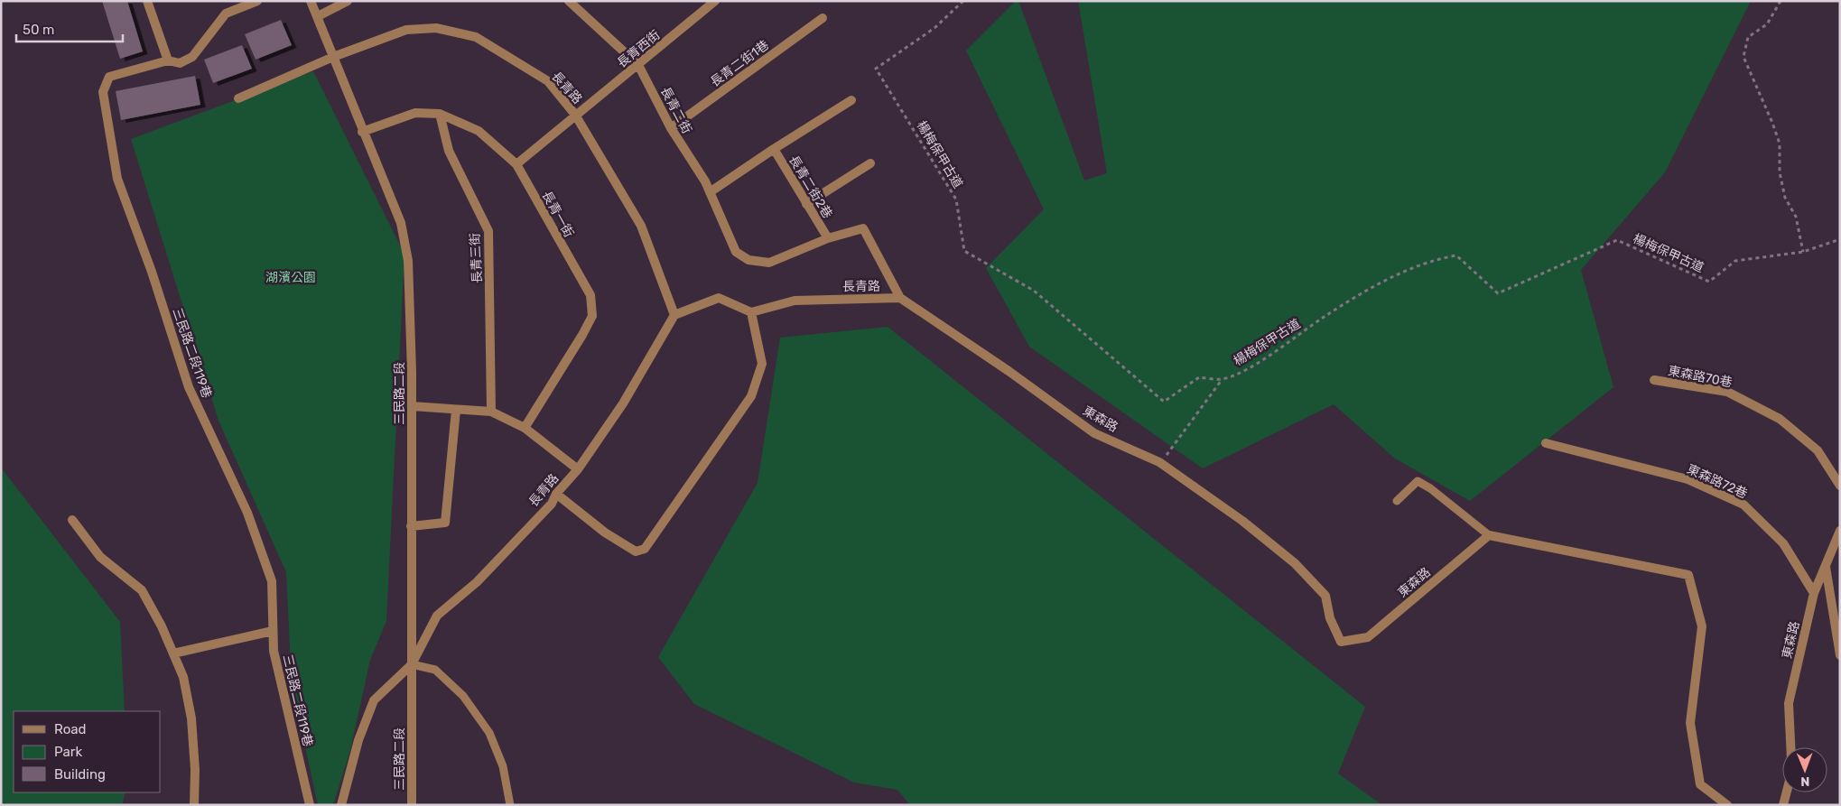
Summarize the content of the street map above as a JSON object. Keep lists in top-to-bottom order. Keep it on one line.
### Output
{"streets":{"street":["長青西街","長青二街1巷","長青路","長青二街","長青二街2巷","長青一街","長青三街","三民路二段119巷","東森路70巷","三民路二段","東森路","東森路72巷"],"path":["楊梅保甲古道"]},"crossings":[["長青西街","長青路"],["長青西街","長青二街"],["長青西街","長青一街"],["長青二街1巷","長青二街"],["長青路","三民路二段"],["長青路","東森路"],["長青二街","長青二街2巷"],["長青一街","長青三街"],["長青一街","三民路二段"],["東森路","東森路72巷"]],"parks":["湖濱公園"],"legend":["Road","Park","Building"],"scale_bar":"50 m","north":"bottom"}
